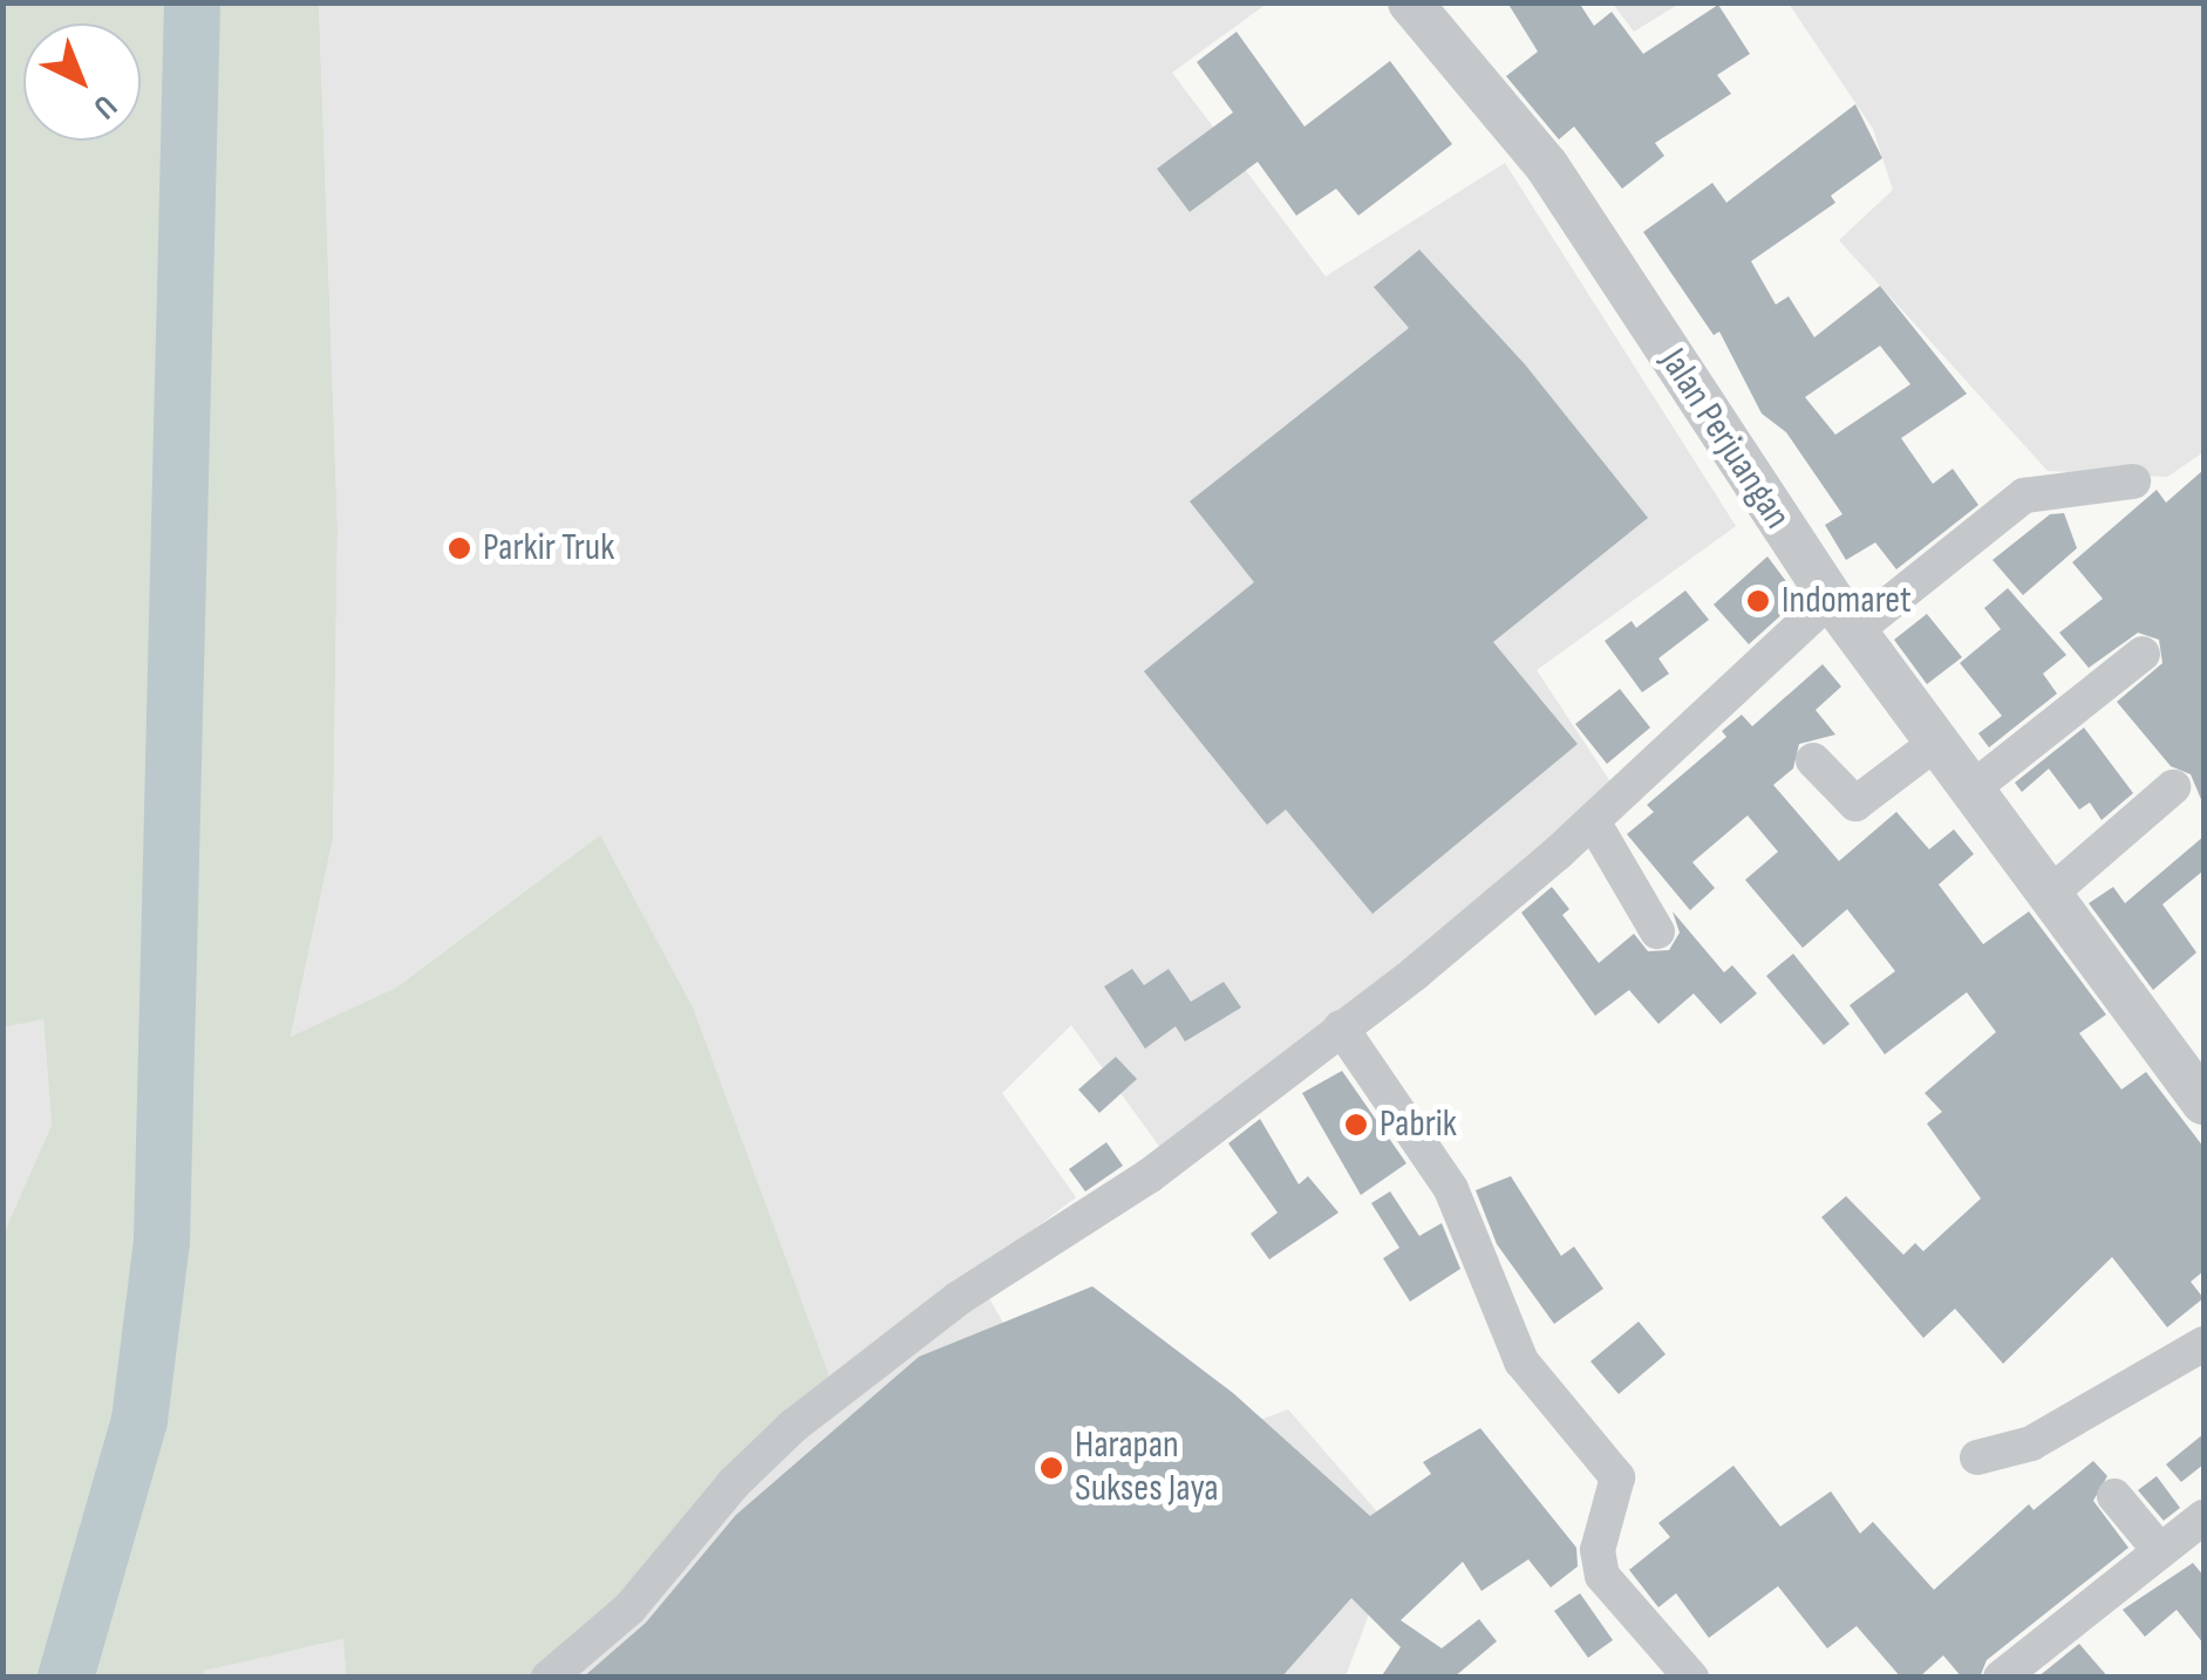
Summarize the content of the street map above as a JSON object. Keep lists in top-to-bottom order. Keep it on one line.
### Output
{"streets":{"street":["Jalan Perjuangan"]},"places":["Parkir Truk","Indomaret","Pabrik","Harapan Sukses Jaya"],"north":"bottom right"}
